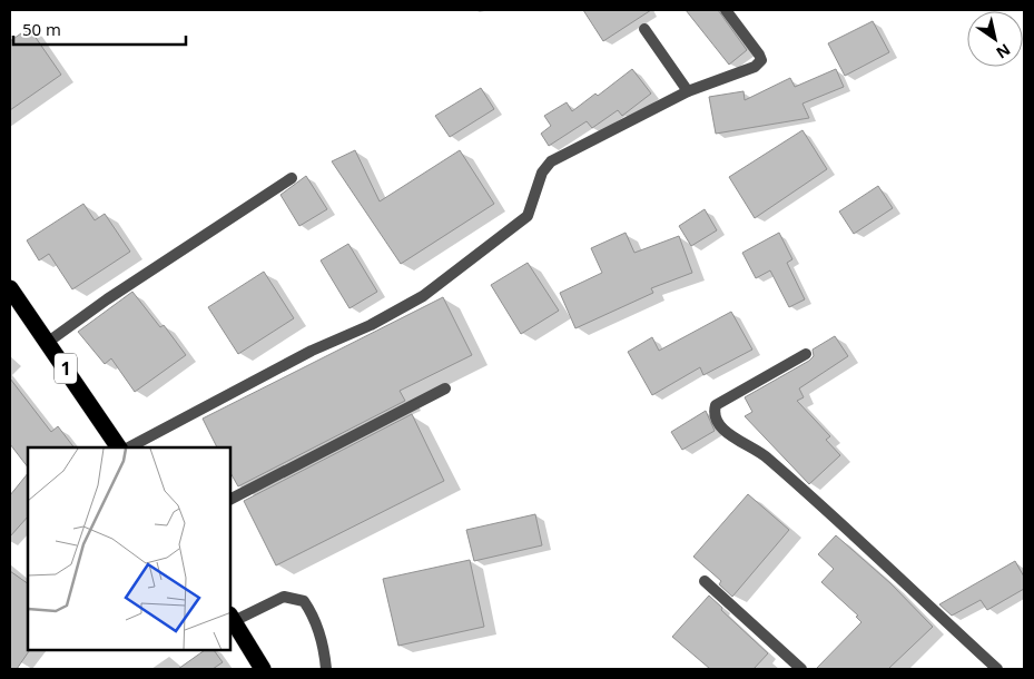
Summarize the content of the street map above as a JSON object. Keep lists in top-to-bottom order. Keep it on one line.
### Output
{"streets":{"highway":["1"]},"scale_bar":"50 m","north":"bottom right"}
